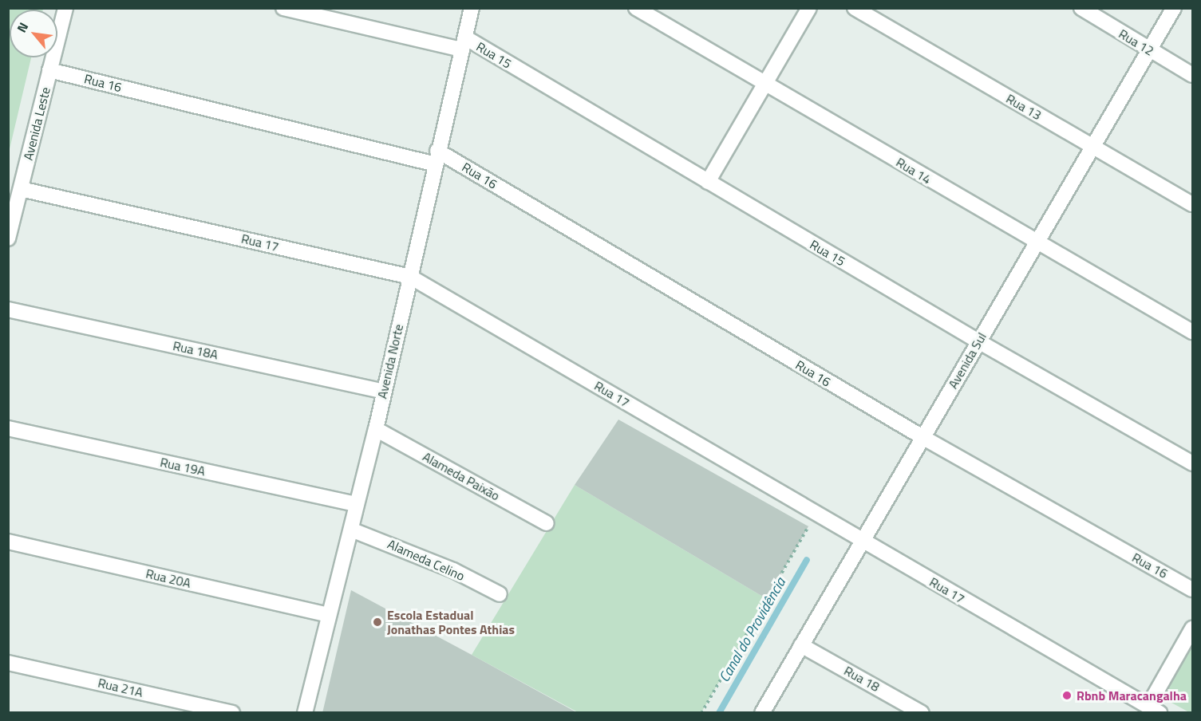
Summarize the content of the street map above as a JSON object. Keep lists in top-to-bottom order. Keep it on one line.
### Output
{"streets":{"street":["Rua 12","Rua 15","Rua 16","Rua 13","Avenida Leste","Rua 14","Rua 17","Rua 18A","Avenida Sul","Avenida Norte","Rua 19A","Alameda Paixão","Alameda Celino","Rua 20A","Rua 18","Rua 21A"]},"crossings":[["Rua 12","Avenida Sul"],["Rua 15","Avenida Sul"],["Rua 15","Avenida Norte"],["Rua 16","Avenida Leste"],["Rua 16","Avenida Sul"],["Rua 16","Avenida Norte"],["Rua 13","Avenida Sul"],["Avenida Leste","Rua 17"],["Rua 14","Avenida Sul"],["Rua 17","Avenida Sul"],["Rua 17","Avenida Norte"],["Rua 18A","Avenida Norte"],["Avenida Sul","Rua 18"],["Avenida Norte","Rua 19A"],["Avenida Norte","Alameda Paixão"],["Avenida Norte","Alameda Celino"],["Avenida Norte","Rua 20A"]],"water":["Canal do Providência"],"places":["Escola Estadual Jonathas Pontes Athias","Rbnb Maracangalha"],"north":"top left"}
